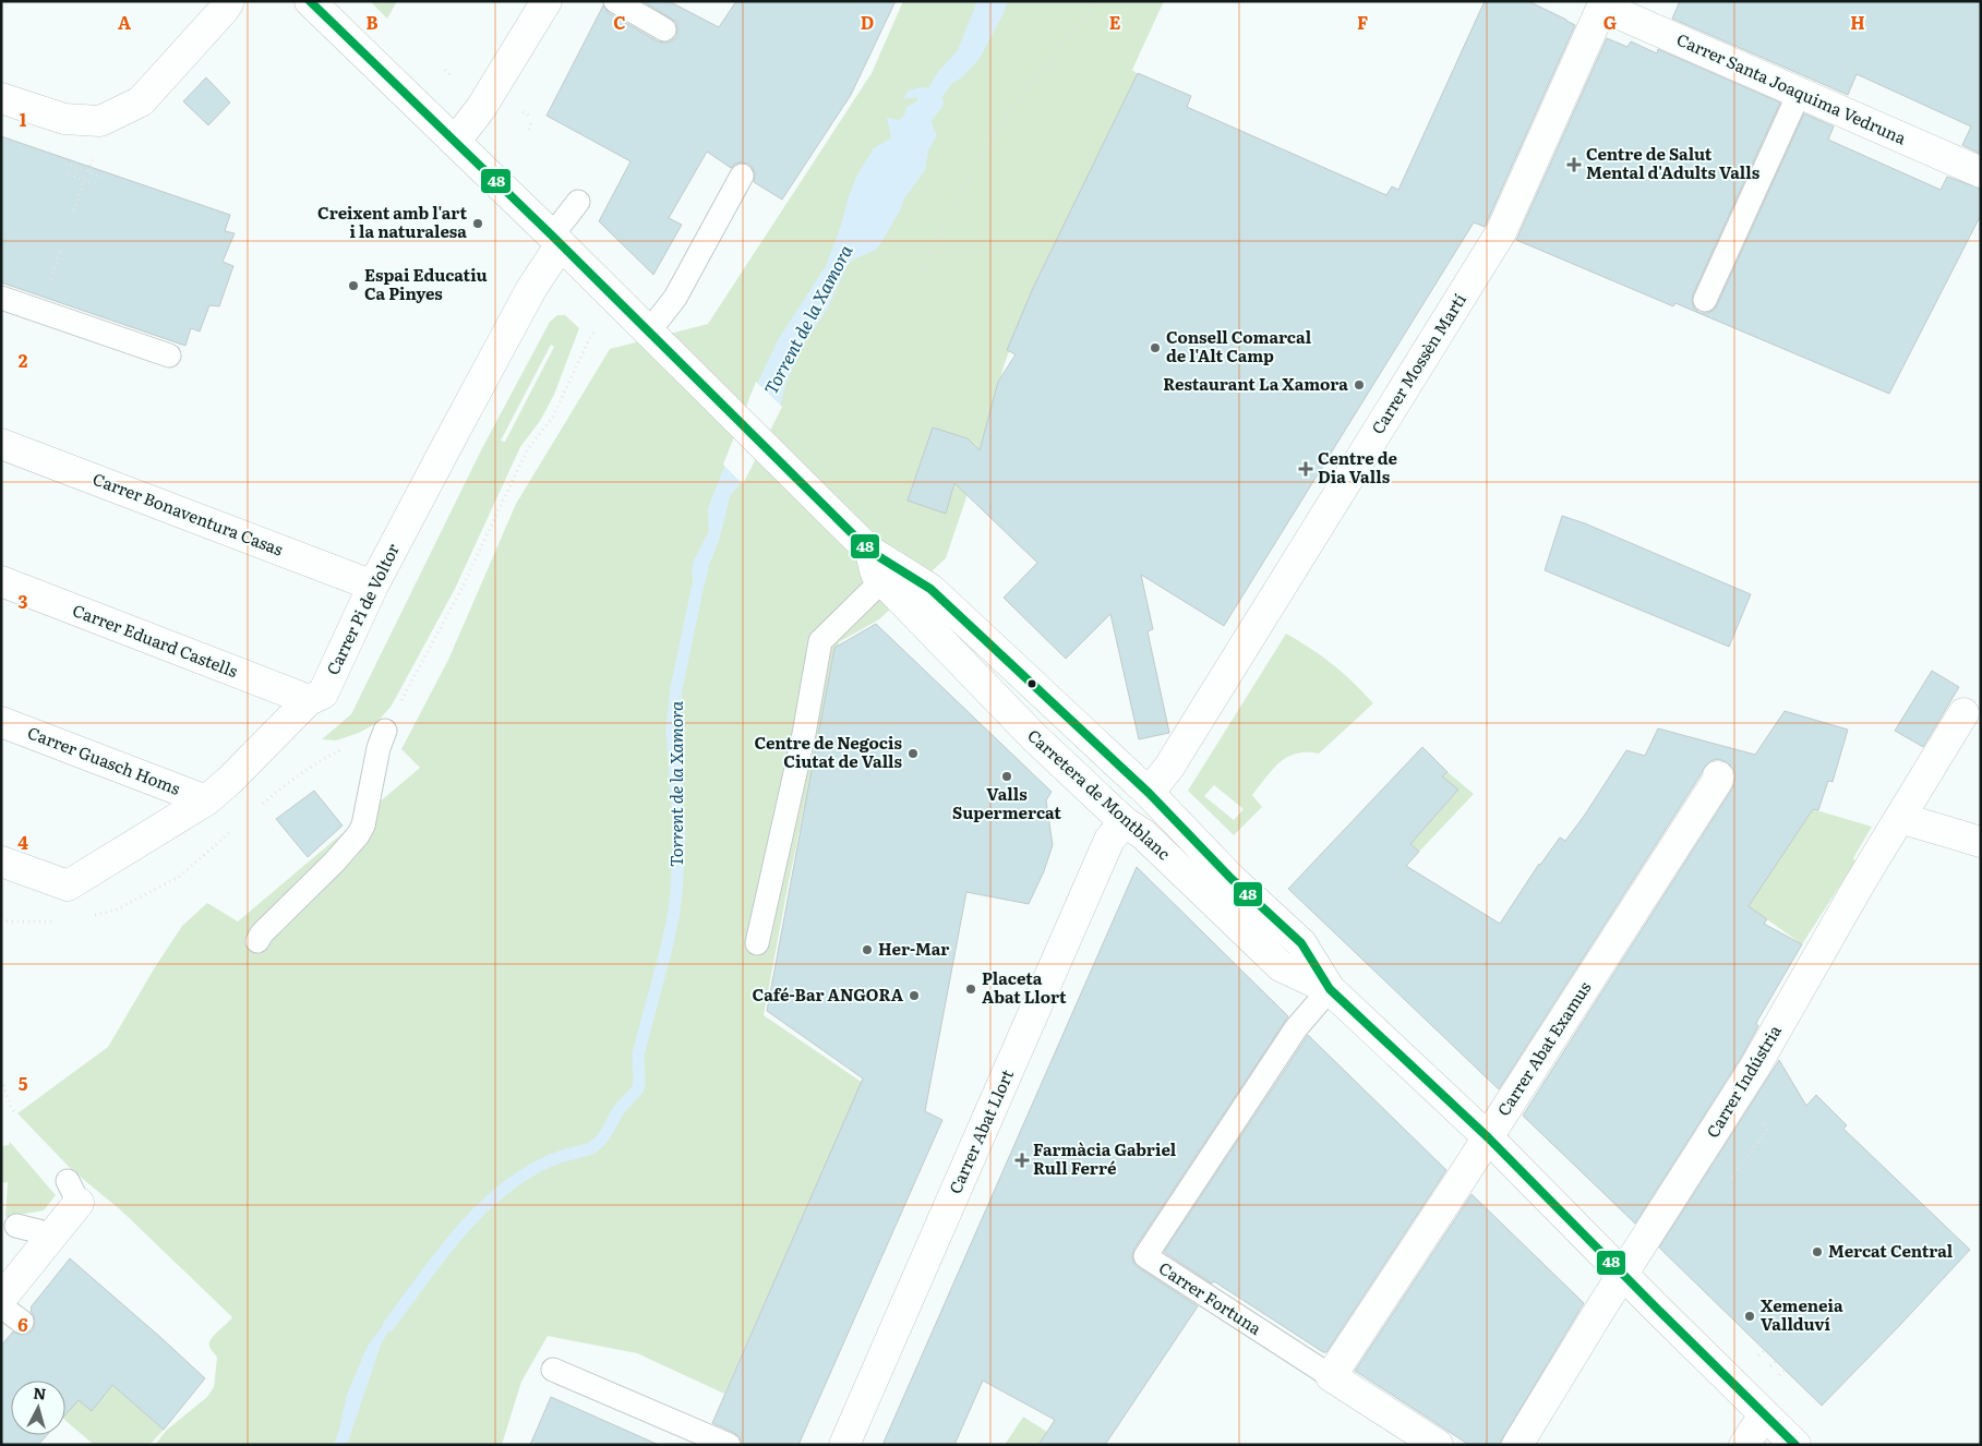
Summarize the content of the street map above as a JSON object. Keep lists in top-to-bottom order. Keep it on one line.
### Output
{"streets":{"street":["Carrer Santa Joaquima Vedruna","Carrer Mossèn Martí","Carrer Bonaventura Casas","Carrer Pi de Voltor","Carrer Eduard Castells","Carrer Guasch Homs","Carretera de Montblanc","Carrer Abat Examus","Carrer Indústria","Carrer Abat Llort","Carrer Fortuna"]},"crossings":[["Carrer Santa Joaquima Vedruna","Carrer Mossèn Martí"],["Carrer Mossèn Martí","Carretera de Montblanc"],["Carrer Bonaventura Casas","Carrer Pi de Voltor"],["Carrer Pi de Voltor","Carrer Eduard Castells"],["Carrer Pi de Voltor","Carrer Guasch Homs"],["Carrer Pi de Voltor","Carretera de Montblanc"],["Carretera de Montblanc","Carrer Abat Examus"],["Carretera de Montblanc","Carrer Indústria"],["Carretera de Montblanc","Carrer Abat Llort"],["Carretera de Montblanc","Carrer Fortuna"],["Carrer Abat Examus","Carrer Fortuna"]],"water":["Torrent de la Xamora"],"places":{"health":["Centre de Salut Mental d'Adults Valls","Centre de Dia Valls","Farmàcia Gabriel Rull Ferré"],"other":["Creixent amb l'art i la naturalesa","Espai Educatiu Ca Pinyes","Consell Comarcal de l'Alt Camp","Restaurant La Xamora","Centre de Negocis Ciutat de Valls","Valls Supermercat","Her-Mar","Placeta Abat Llort","Café-Bar ANGORA","Mercat Central","Xemeneia Vallduví"]},"lines":["transit line 48"],"north":"top","grid":{"columns":["A","B","C","D","E","F","G","H"],"rows":["1","2","3","4","5","6"]}}
